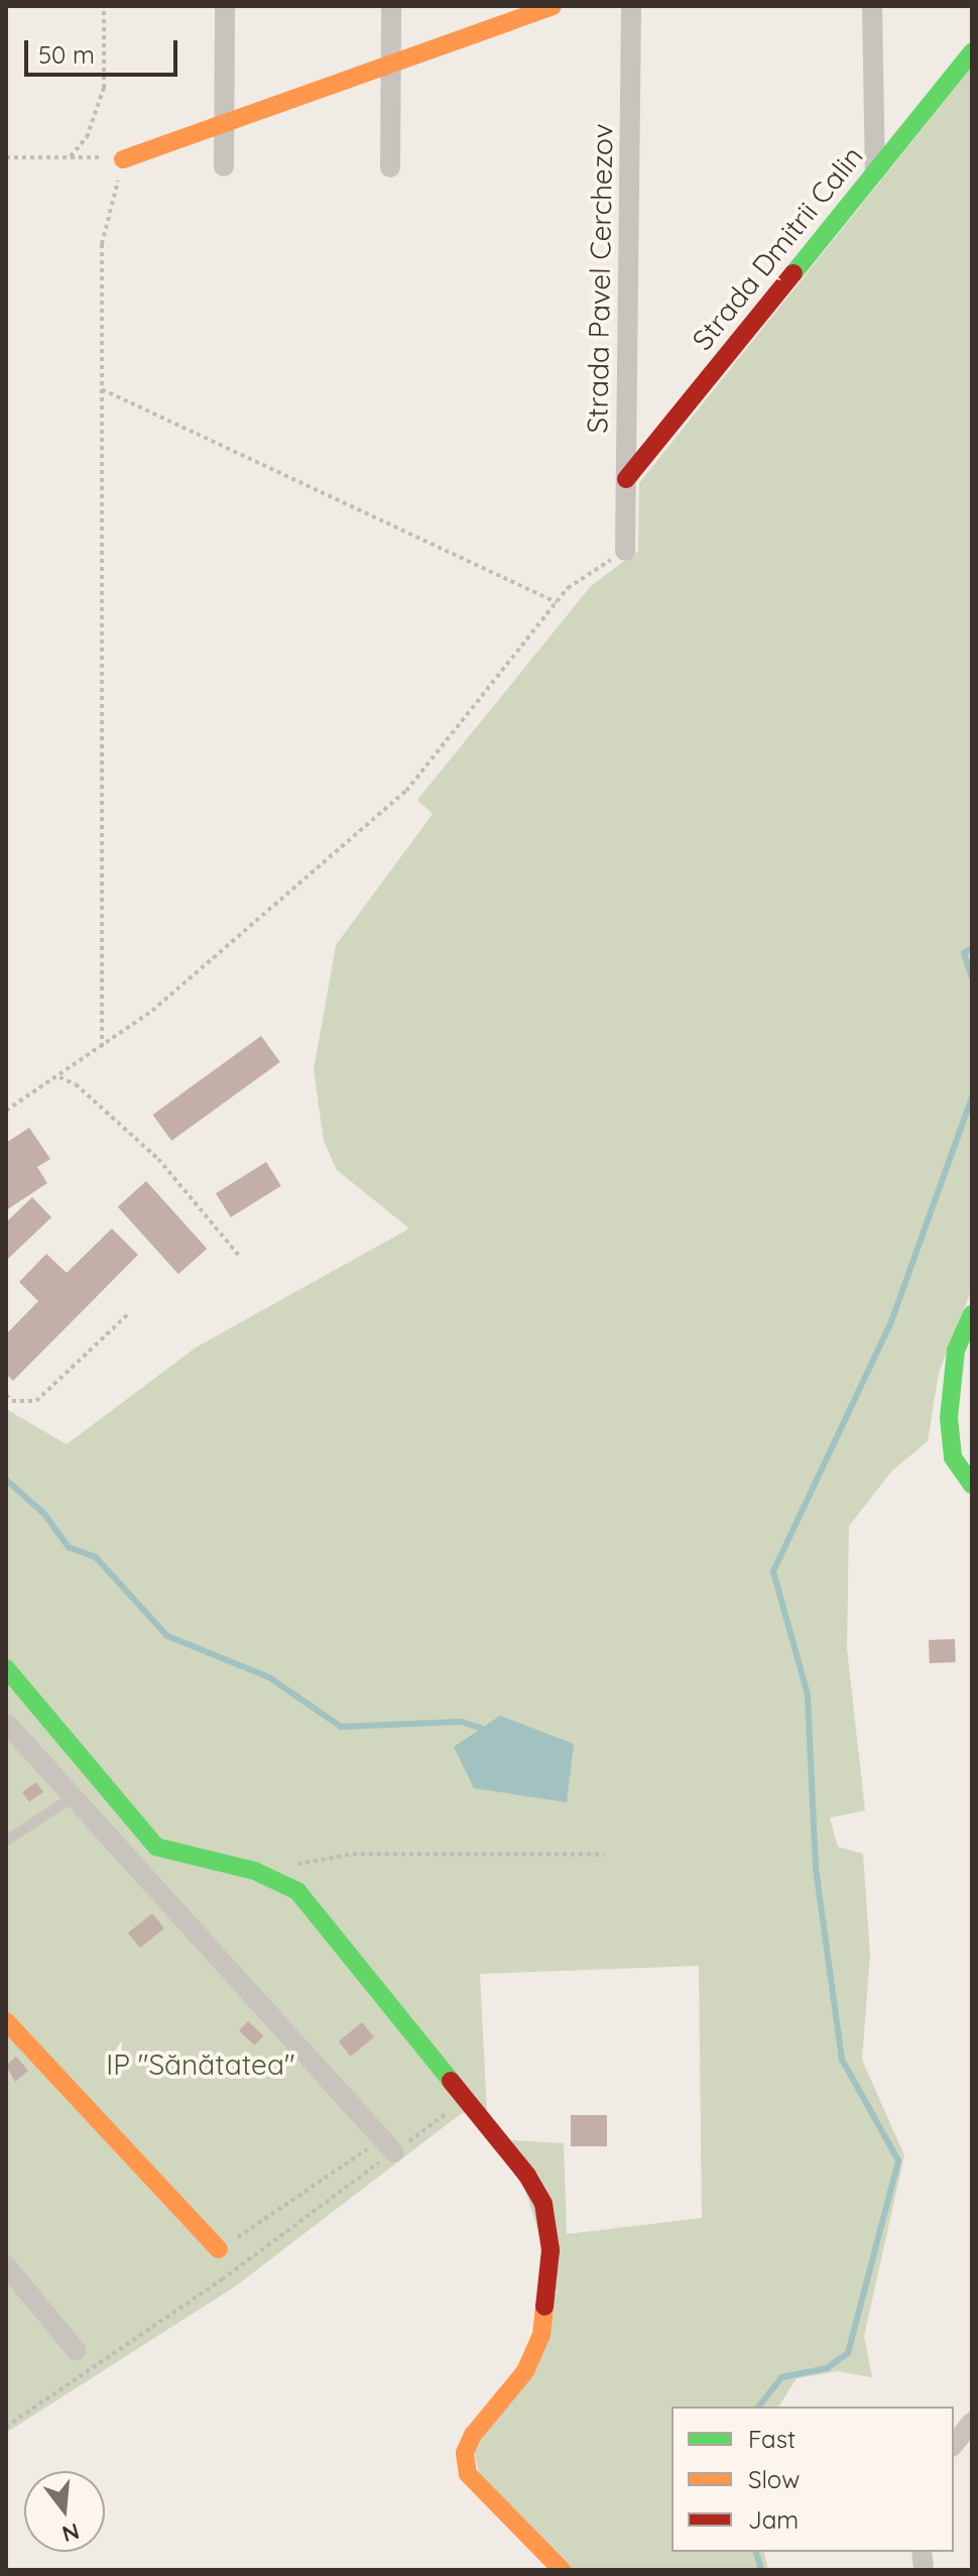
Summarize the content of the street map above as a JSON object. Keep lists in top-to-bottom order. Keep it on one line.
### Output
{"streets":{"street":["Strada Dmitrii Calin","Strada Pavel Cerchezov"]},"crossings":[["Strada Dmitrii Calin","Strada Pavel Cerchezov"]],"parks":["IP \"Sănătatea\""],"legend":["Fast","Slow","Jam"],"scale_bar":"50 m","north":"bottom"}
